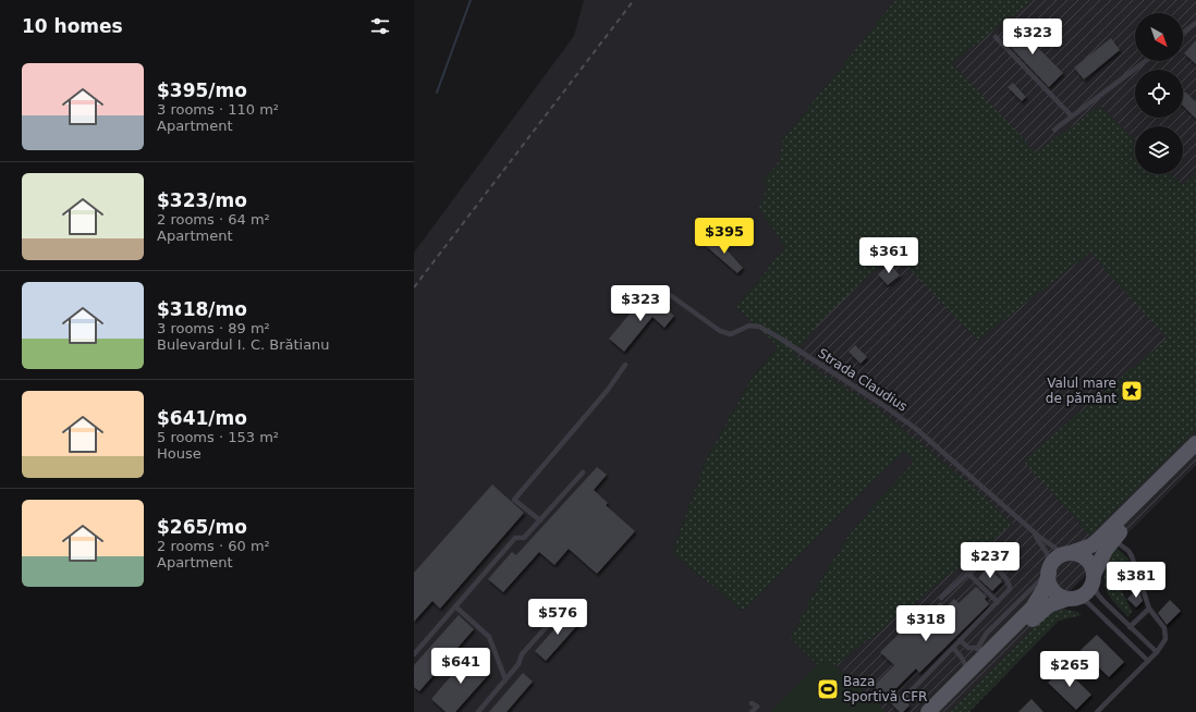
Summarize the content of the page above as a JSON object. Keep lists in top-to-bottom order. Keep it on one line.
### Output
{"streets":{"lane":["Strada Claudius"]},"places":{"place":["Valul mare de pământ"],"sports":["Baza Sportivă CFR"]},"north":"bottom right","page":{"heading":"10 homes","price":["$323","$395","$361","$323","$237","$381","$576","$318","$641","$265"],"list":[{"name":"$395/mo","note":"3 rooms · 110 m² · Apartment"},{"name":"$323/mo","note":"2 rooms · 64 m² · Apartment"},{"name":"$318/mo","note":"3 rooms · 89 m² · Bulevardul I. C. Brătianu"},{"name":"$641/mo","note":"5 rooms · 153 m² · House"},{"name":"$265/mo","note":"2 rooms · 60 m² · Apartment"}]}}
